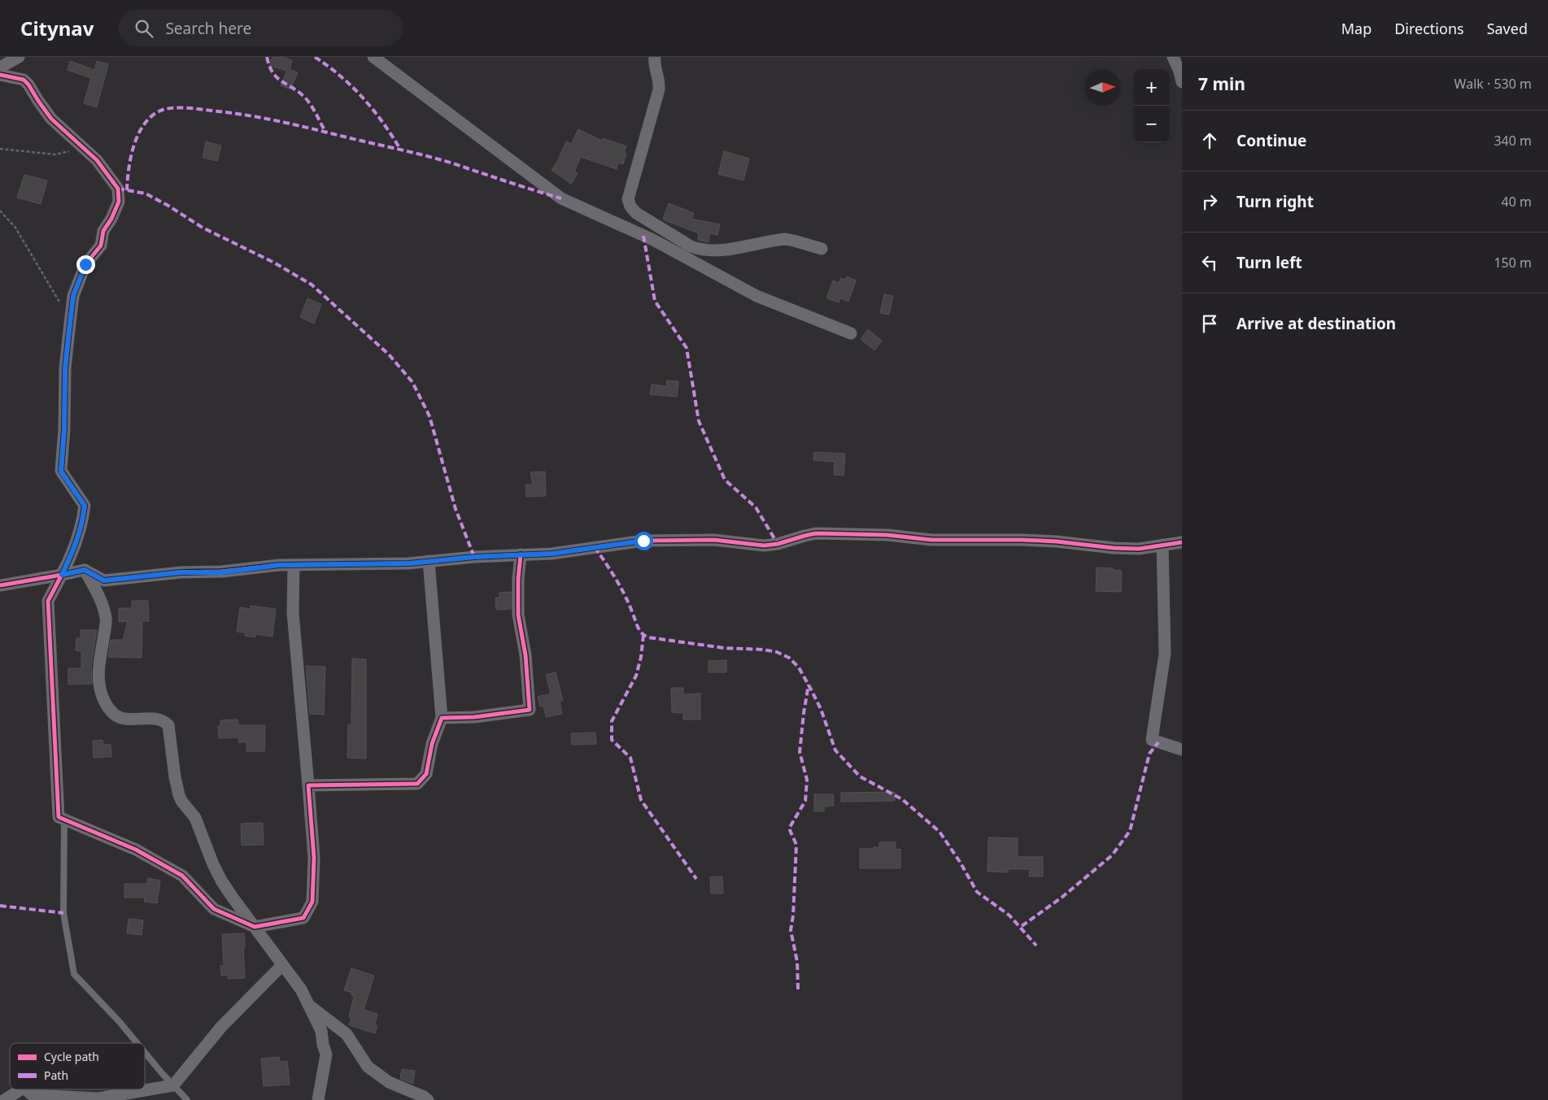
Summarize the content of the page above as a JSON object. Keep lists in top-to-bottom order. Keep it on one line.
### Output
{"legend":["Cycle path","Path"],"north":"right","page":{"header":"Citynav","search":"Search here","nav":["Map","Directions","Saved"],"heading":["7 min","Walk · 530 m"],"map_buttons":["+","−"],"list":[["Continue","340 m"],["Turn right","40 m"],["Turn left","150 m"],"Arrive at destination"]}}
